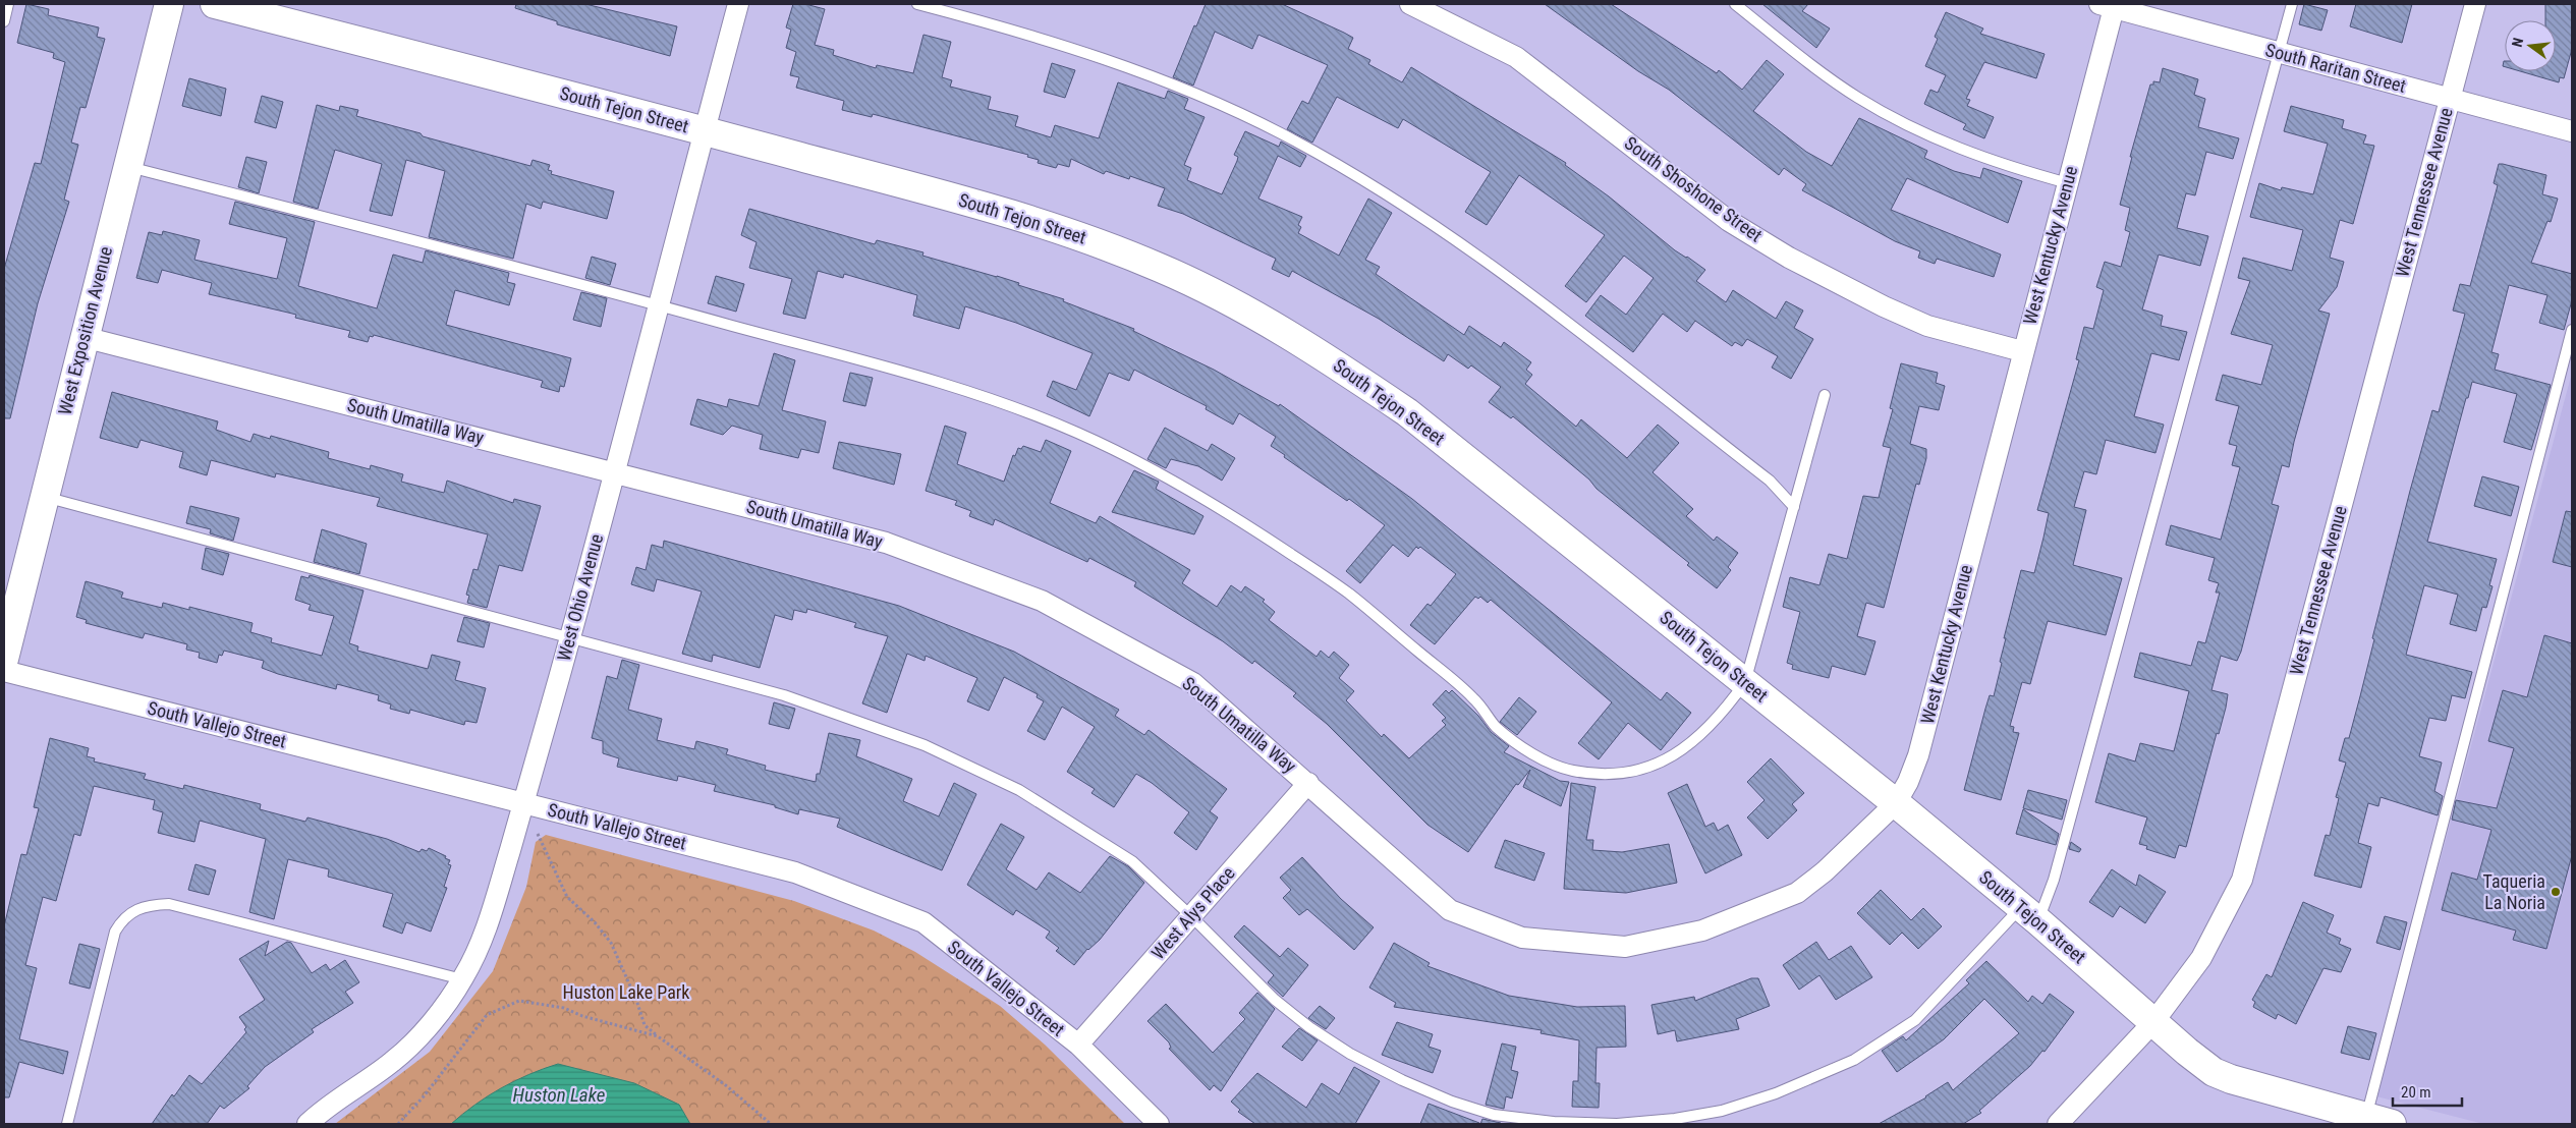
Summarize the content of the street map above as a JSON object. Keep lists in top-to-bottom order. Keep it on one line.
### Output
{"streets":{"street":["South Raritan Street","South Tejon Street","South Shoshone Street","West Tennessee Avenue","West Kentucky Avenue","West Exposition Avenue","South Umatilla Way","West Ohio Avenue","South Vallejo Street","West Alys Place"]},"crossings":[["South Raritan Street","West Tennessee Avenue"],["South Raritan Street","West Kentucky Avenue"],["South Tejon Street","West Tennessee Avenue"],["South Tejon Street","West Kentucky Avenue"],["South Tejon Street","West Ohio Avenue"],["South Shoshone Street","West Kentucky Avenue"],["West Kentucky Avenue","South Umatilla Way"],["West Exposition Avenue","South Umatilla Way"],["South Umatilla Way","West Ohio Avenue"],["South Umatilla Way","West Alys Place"],["West Ohio Avenue","South Vallejo Street"],["South Vallejo Street","West Alys Place"]],"water":["Huston Lake"],"parks":["Huston Lake Park"],"places":["Taqueria La Noria"],"scale_bar":"20 m","north":"left"}
